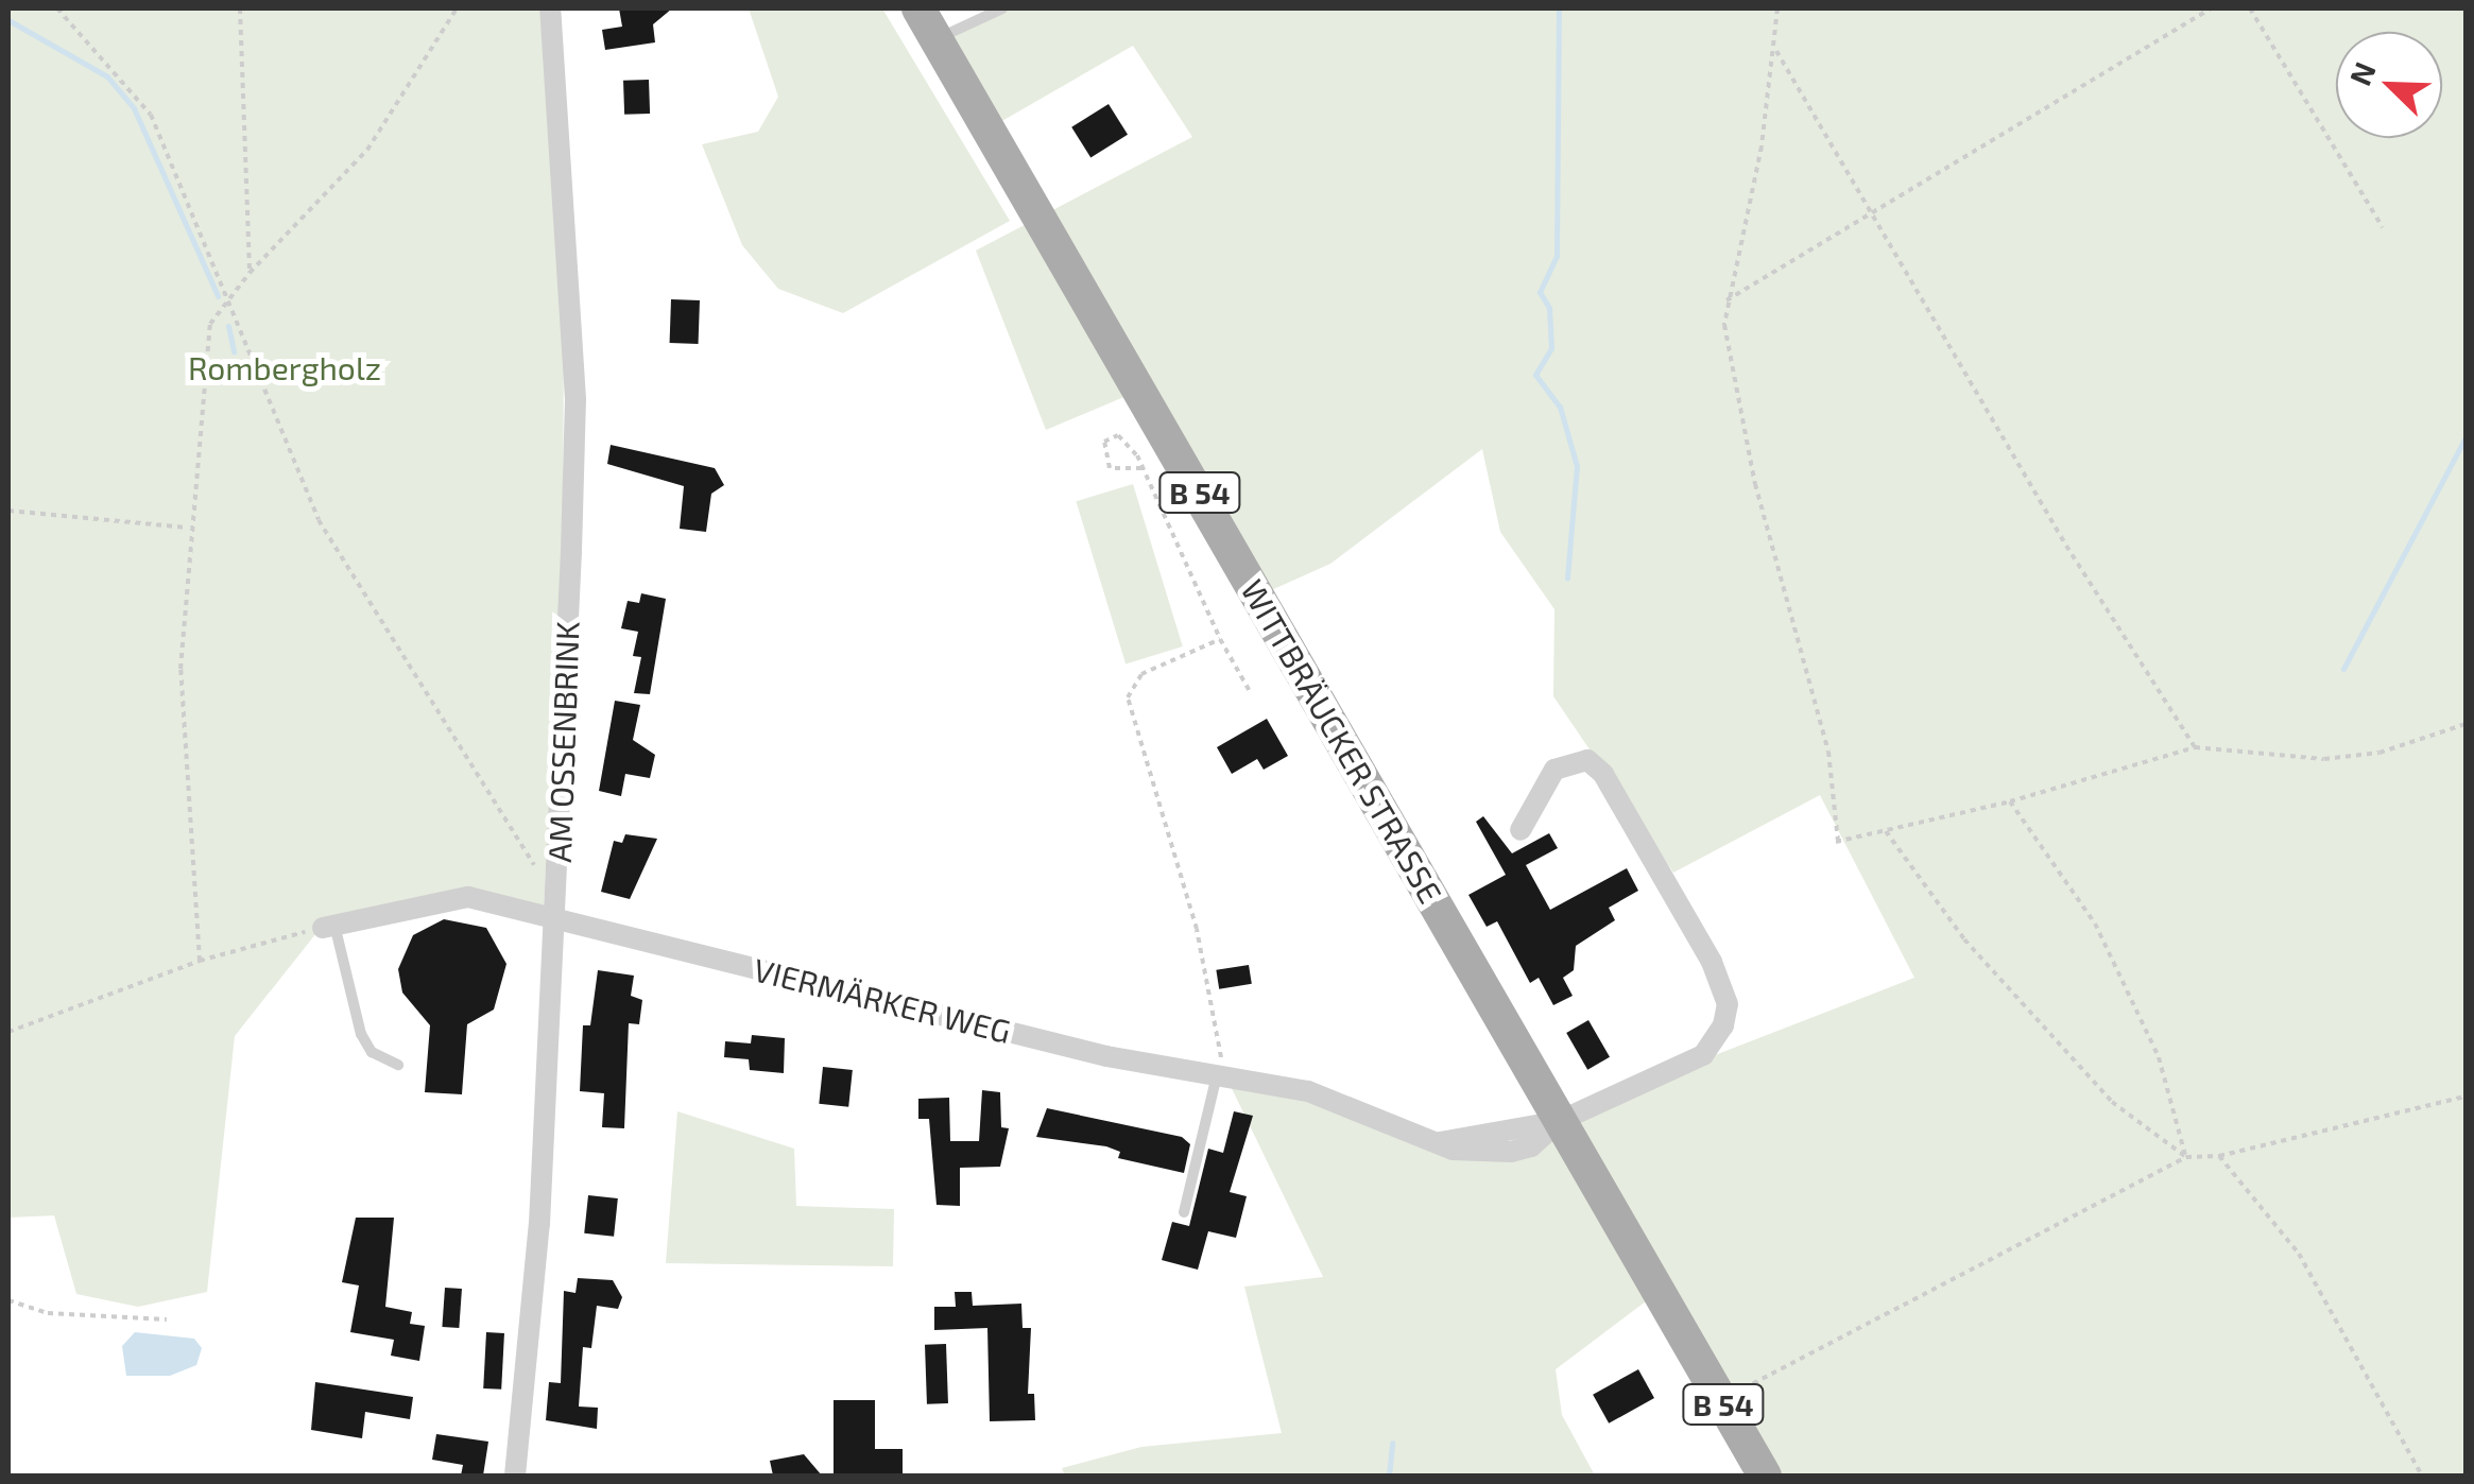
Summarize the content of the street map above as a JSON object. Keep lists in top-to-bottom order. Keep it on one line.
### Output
{"streets":{"main road":["B 54","WITTBRÄUCKER STRASSE"],"street":["AM OSSENBRINK","VIERMÄRKER WEG"]},"crossings":[["WITTBRÄUCKER STRASSE","VIERMÄRKER WEG"],["AM OSSENBRINK","VIERMÄRKER WEG"]],"parks":["Rombergholz"],"north":"top left"}
